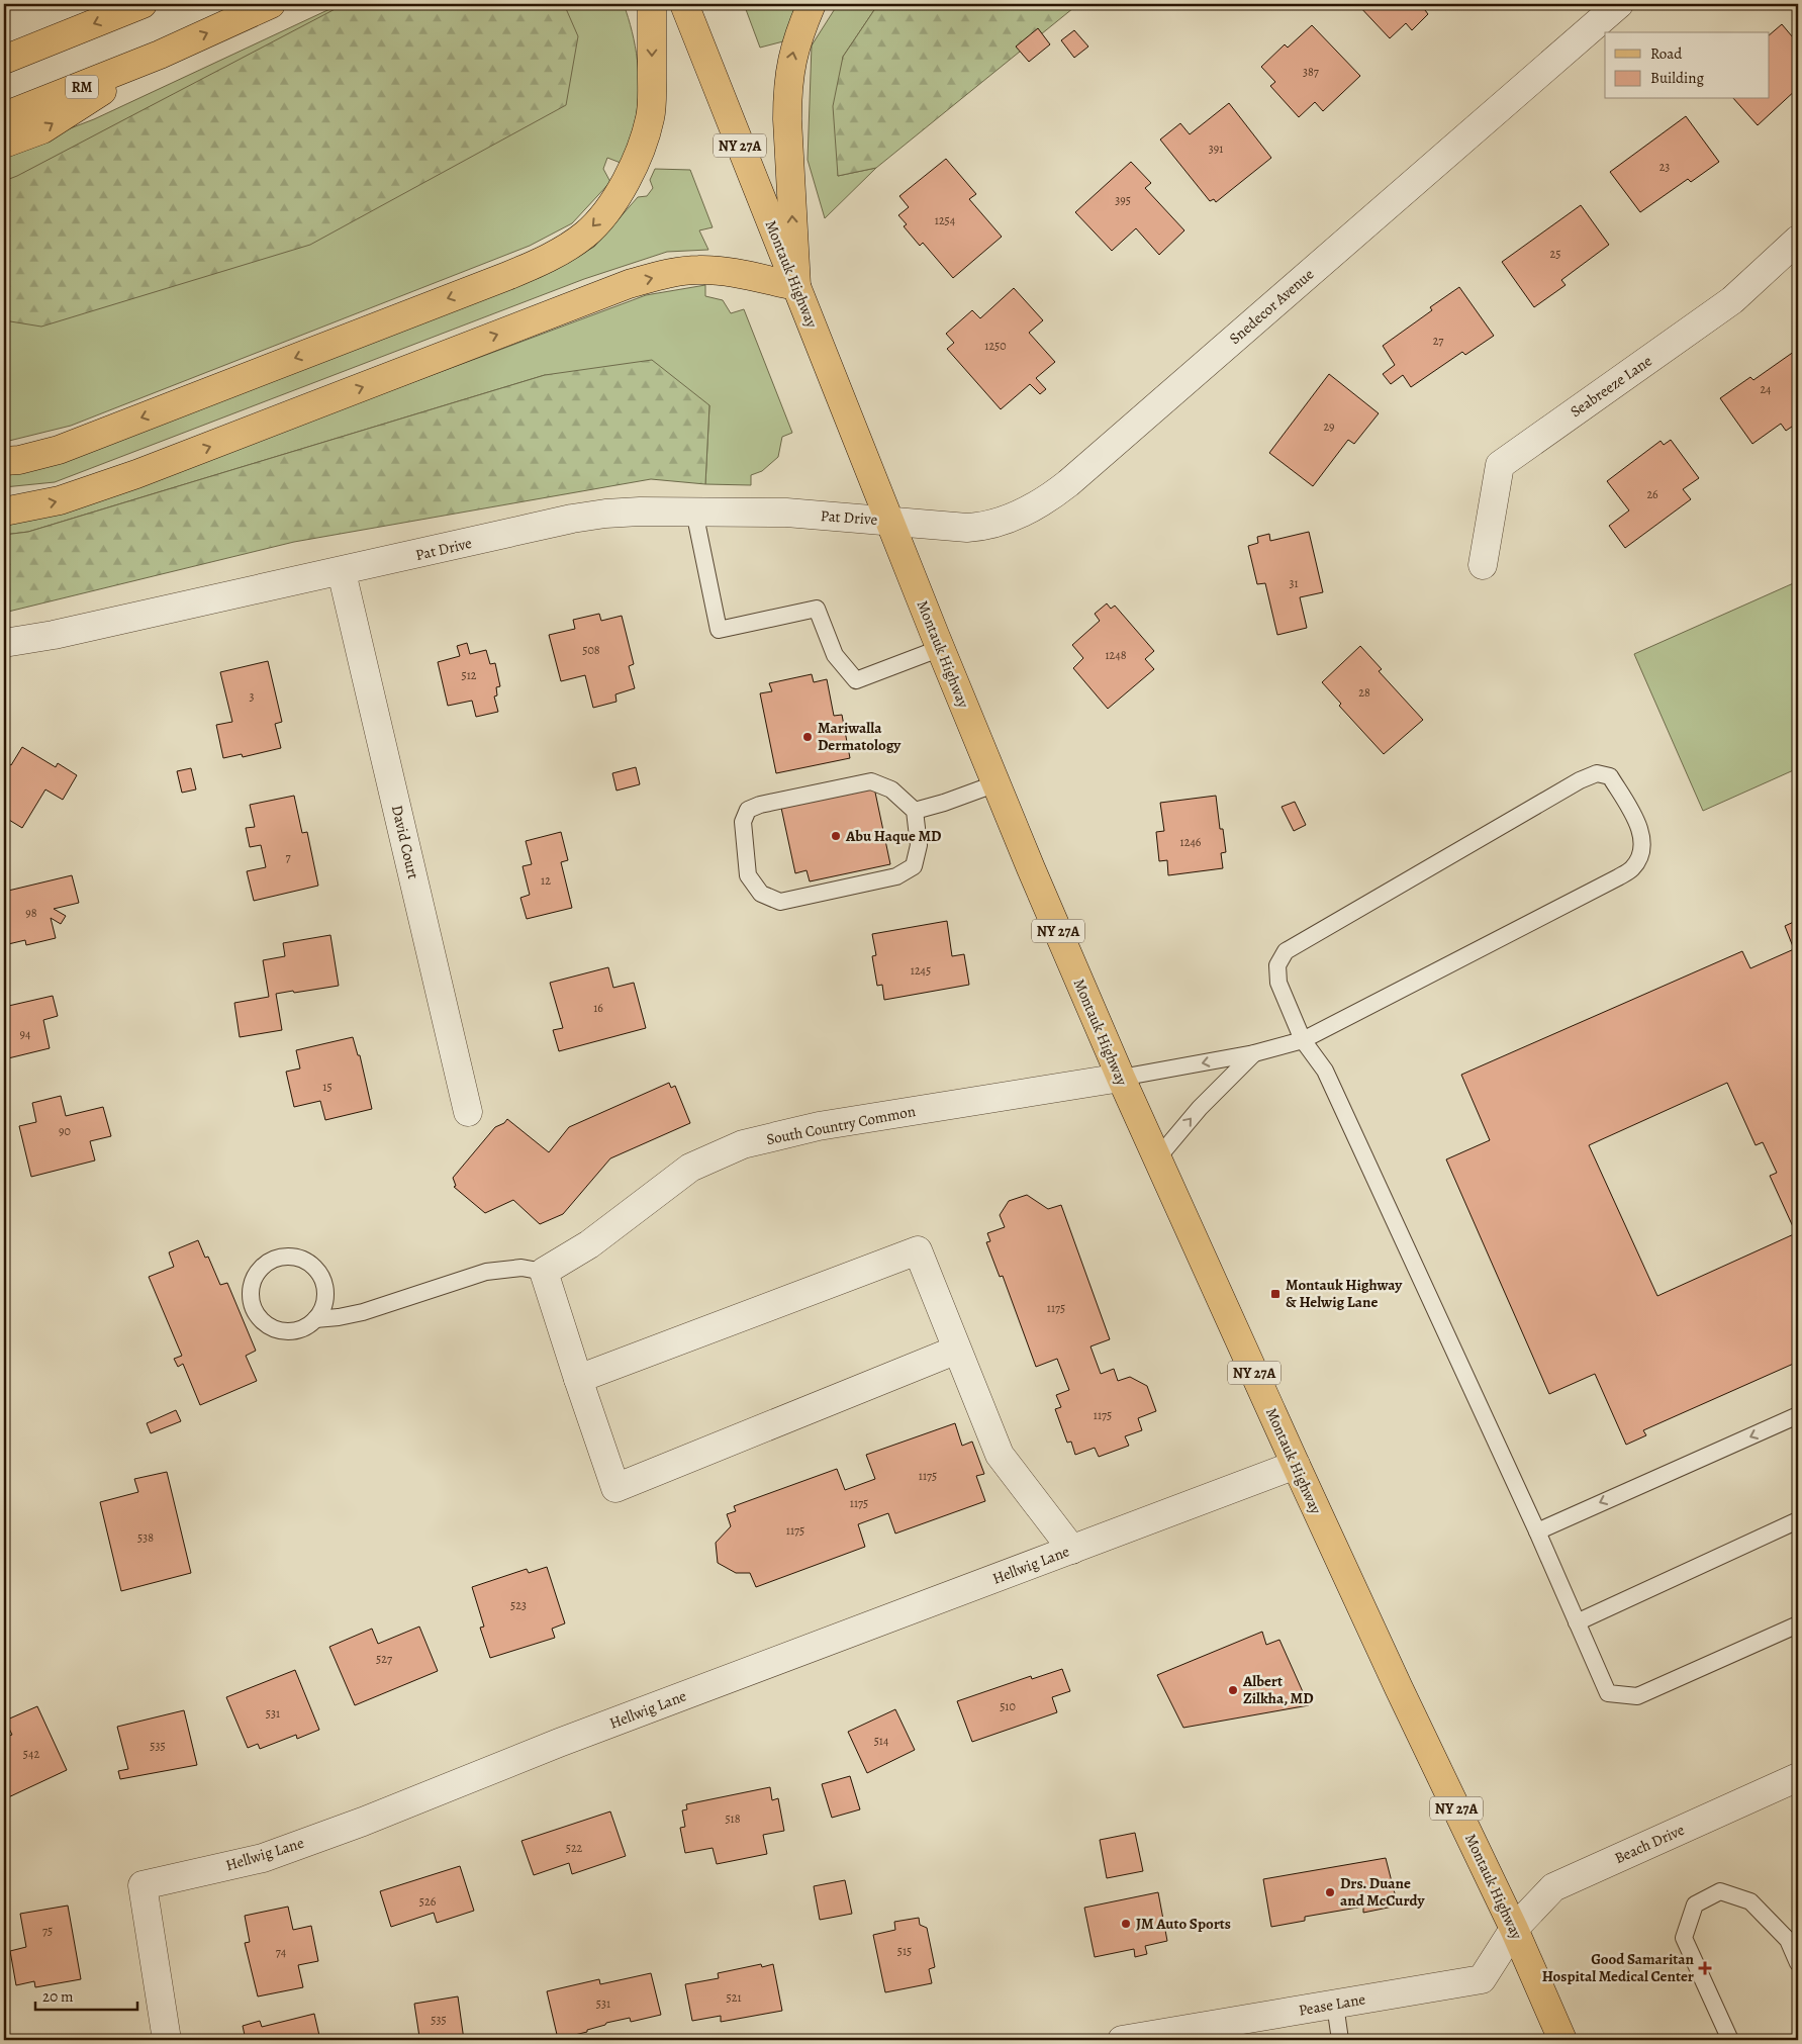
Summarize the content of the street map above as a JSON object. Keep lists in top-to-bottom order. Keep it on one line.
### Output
{"streets":{"main road":["RM","NY 27A","Montauk Highway"],"street":["Snedecor Avenue","Seabreeze Lane","Pat Drive","David Court","South Country Common","Hellwig Lane","Beach Drive","Pease Lane"]},"crossings":[["Montauk Highway","Snedecor Avenue"],["Montauk Highway","Pat Drive"],["Montauk Highway","South Country Common"],["Montauk Highway","Hellwig Lane"],["Montauk Highway","Beach Drive"],["Montauk Highway","Pease Lane"],["Snedecor Avenue","Pat Drive"],["Pat Drive","David Court"],["Beach Drive","Pease Lane"]],"places":{"other":["Mariwalla Dermatology","Abu Haque MD","Albert Zilkha, MD","Drs. Duane and McCurdy","JM Auto Sports"],"transit":["Montauk Highway & Helwig Lane"],"health":["Good Samaritan Hospital Medical Center"]},"house_numbers":["387","391","23","395","1254","25","27","1250","24","29","26","31","508","1248","512","28","3","1246","7","12","98","1245","16","94","15","90","1175","1175","1175","1175","1175","538","523","527","510","531","514","535","542","518","522","526","75","515","74","521","531","535"],"legend":["Road","Building"],"scale_bar":"20 m"}
